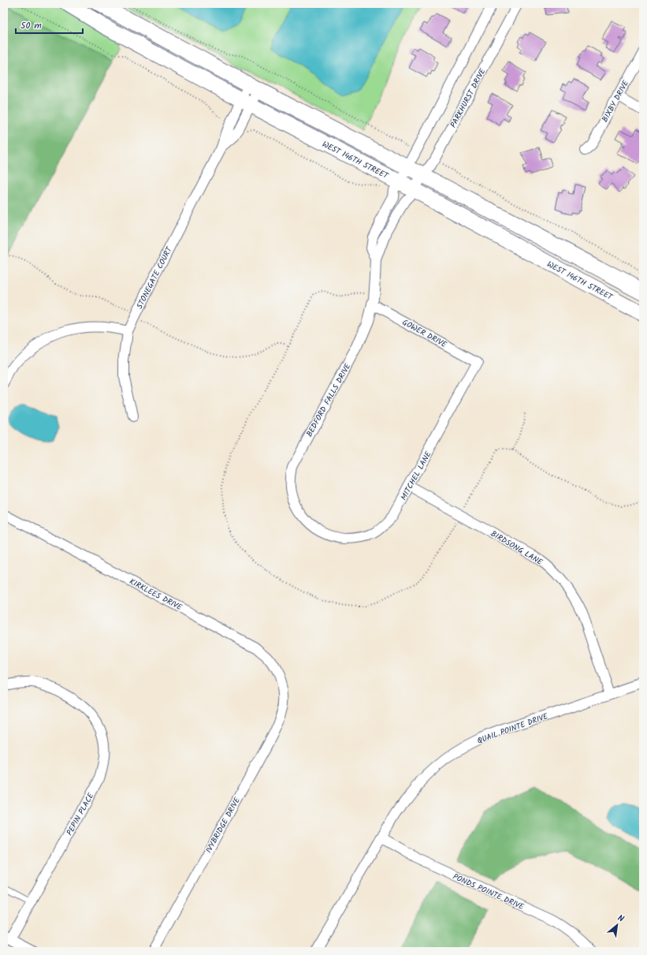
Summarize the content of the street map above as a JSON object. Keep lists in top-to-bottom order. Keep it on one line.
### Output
{"streets":{"main road":["WEST 146TH STREET"],"street":["PARKHURST DRIVE","BIXBY DRIVE","STONEGATE COURT","GOWER DRIVE","BEDFORD FALLS DRIVE","MITCHEL LANE","BIRDSONG LANE","KIRKLEES DRIVE","QUAIL POINTE DRIVE","PEPIN PLACE","IVYBRIDGE DRIVE","PONDS POINTE DRIVE"]},"crossings":[["PARKHURST DRIVE","WEST 146TH STREET"],["PARKHURST DRIVE","BEDFORD FALLS DRIVE"],["WEST 146TH STREET","STONEGATE COURT"],["WEST 146TH STREET","BEDFORD FALLS DRIVE"],["GOWER DRIVE","BEDFORD FALLS DRIVE"],["GOWER DRIVE","MITCHEL LANE"],["BEDFORD FALLS DRIVE","MITCHEL LANE"],["MITCHEL LANE","BIRDSONG LANE"],["BIRDSONG LANE","QUAIL POINTE DRIVE"],["KIRKLEES DRIVE","IVYBRIDGE DRIVE"],["QUAIL POINTE DRIVE","PONDS POINTE DRIVE"]],"scale_bar":"50 m","north":"top right"}
